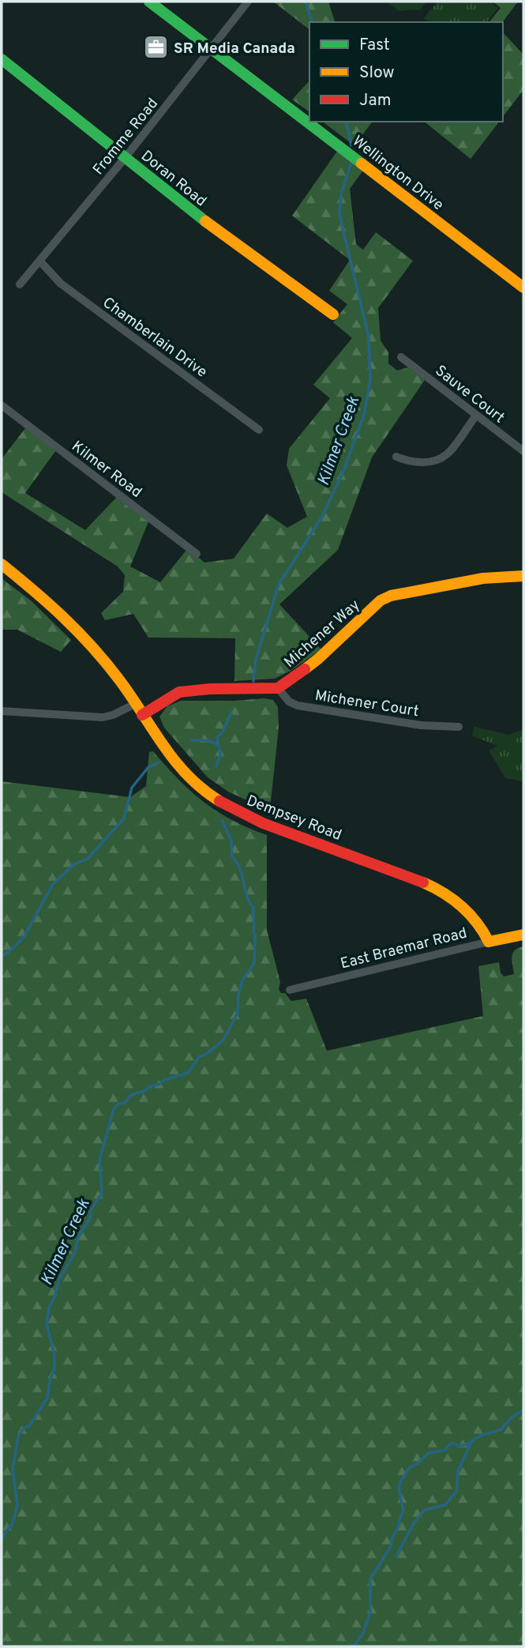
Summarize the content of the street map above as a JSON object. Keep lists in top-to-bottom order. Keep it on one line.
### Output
{"streets":{"street":["Fromme Road","Wellington Drive","Doran Road","Chamberlain Drive","Sauve Court","Kilmer Road","Michener Way","Michener Court","Dempsey Road","East Braemar Road"]},"crossings":[["Fromme Road","Wellington Drive"],["Fromme Road","Doran Road"],["Fromme Road","Chamberlain Drive"],["Michener Way","Michener Court"],["Michener Way","Dempsey Road"],["Dempsey Road","East Braemar Road"]],"water":["Kilmer Creek"],"places":{"office":["SR Media Canada"]},"legend":["Fast","Slow","Jam"]}
